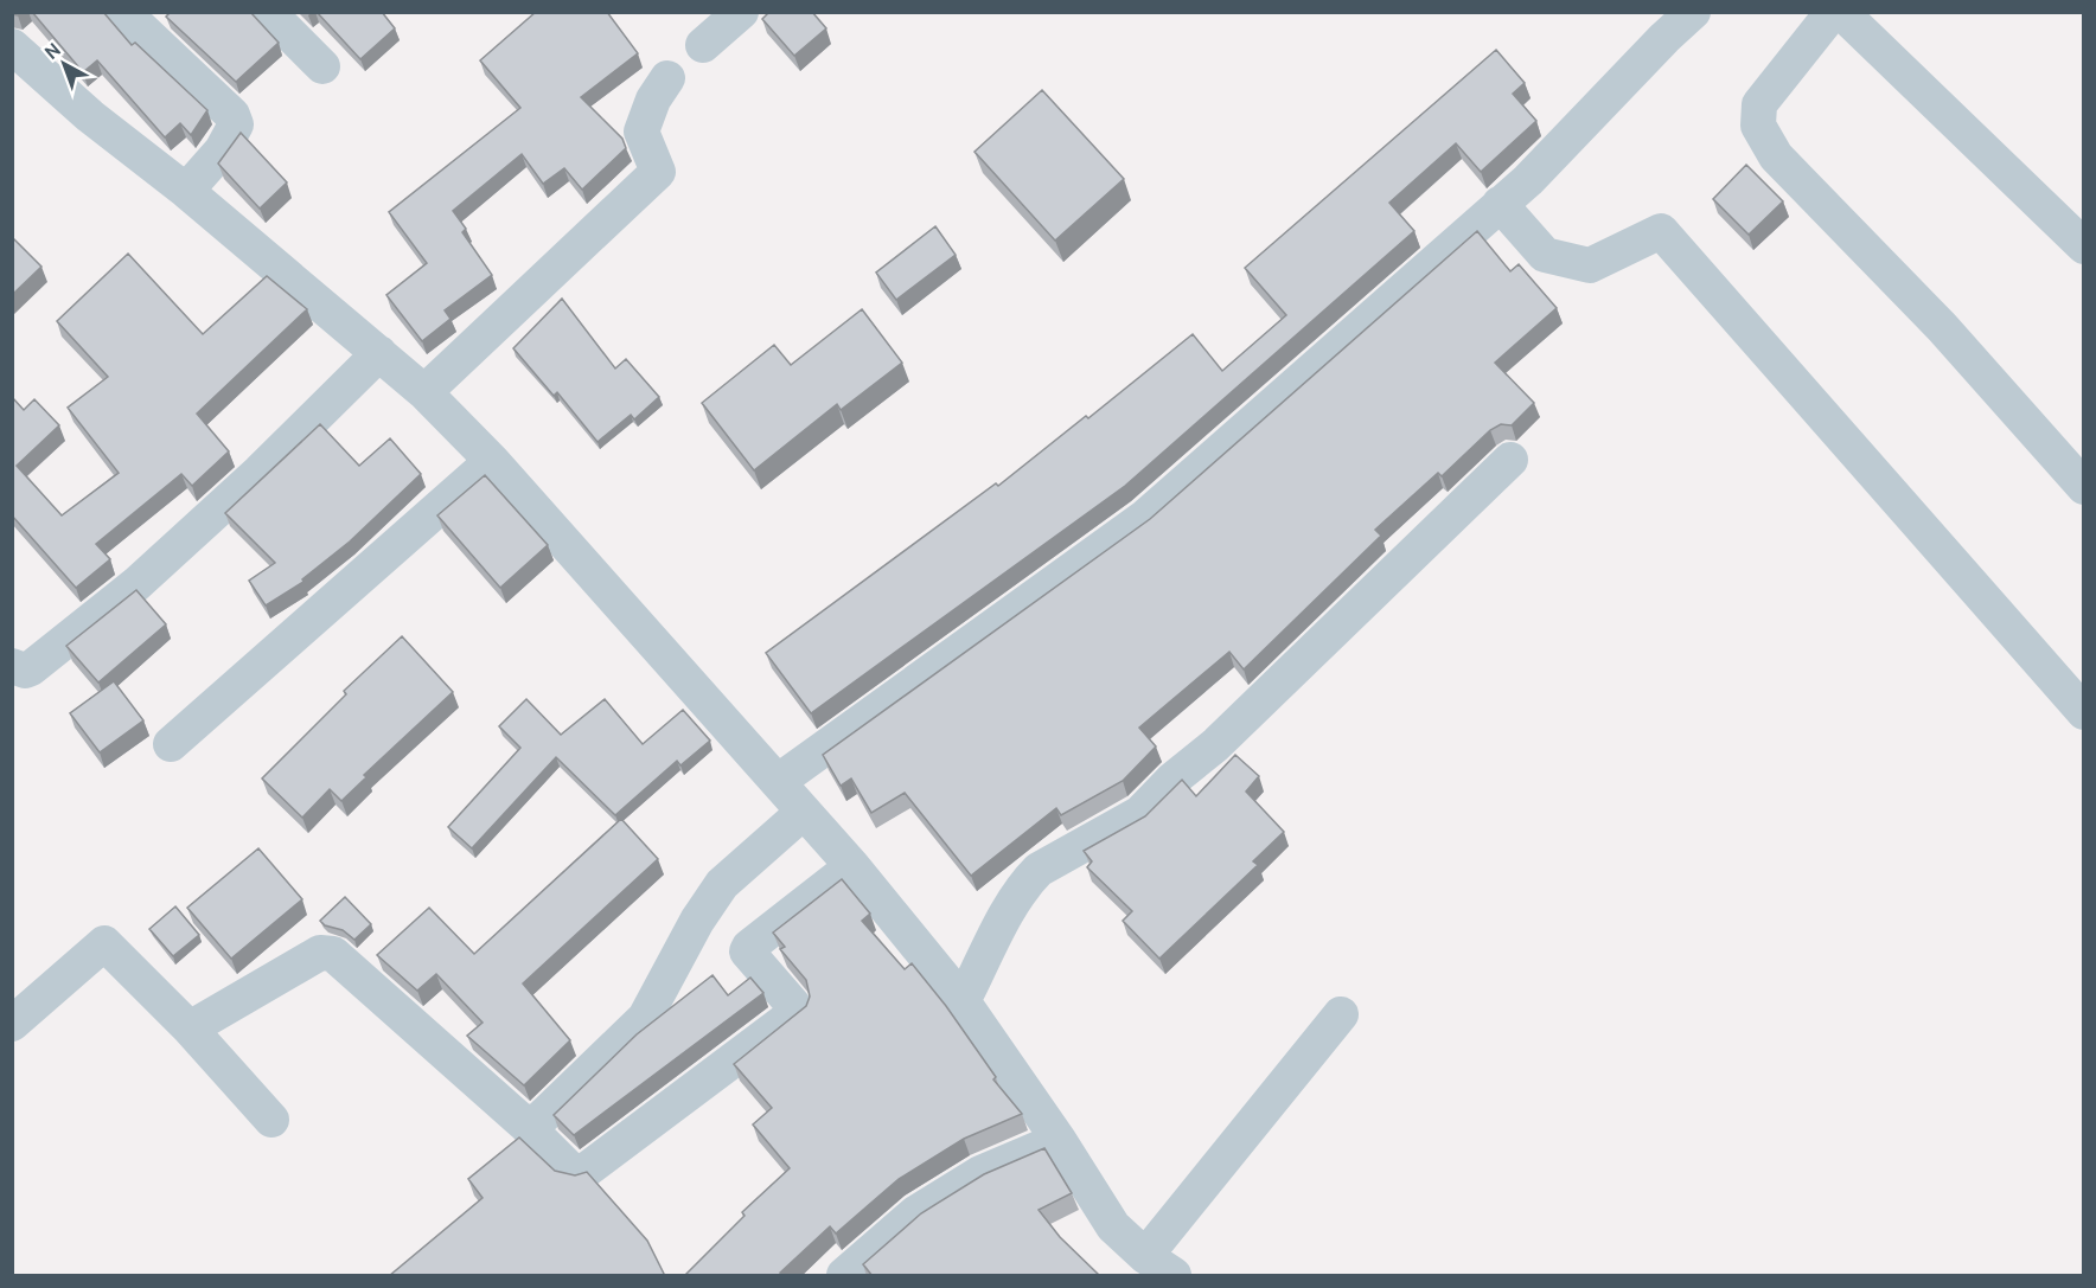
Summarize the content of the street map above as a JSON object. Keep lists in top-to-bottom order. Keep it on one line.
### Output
{"north":"top left"}
